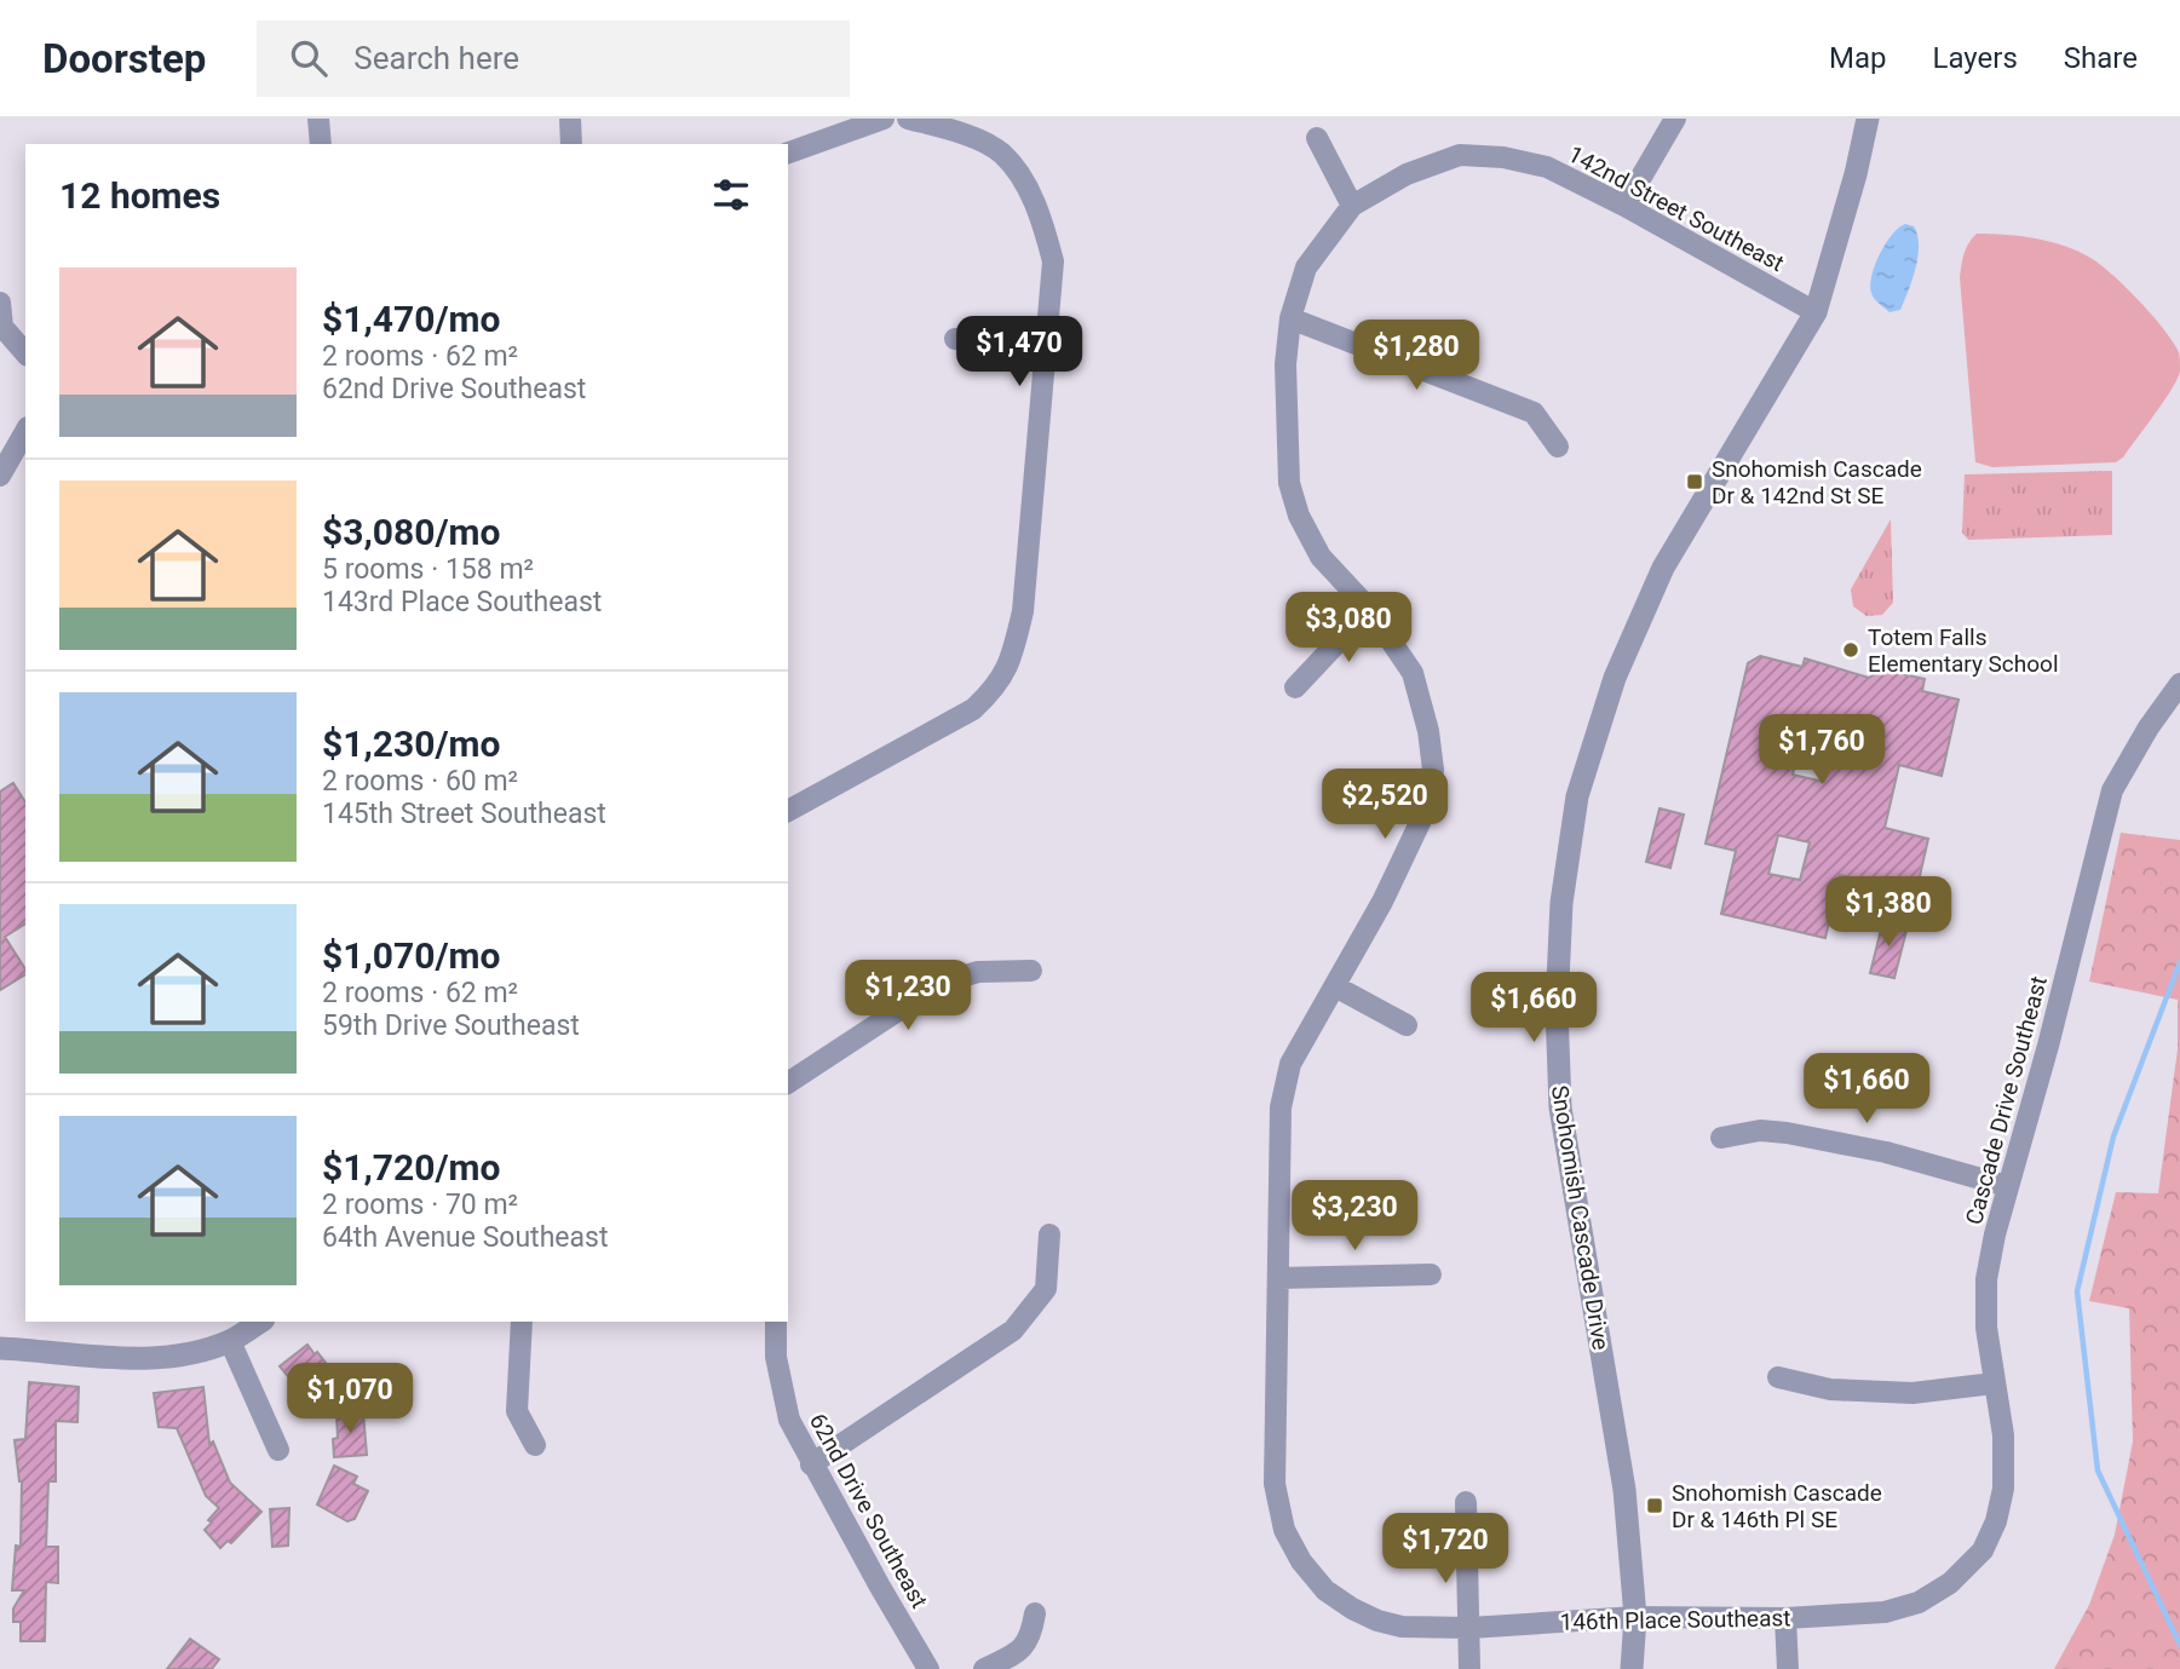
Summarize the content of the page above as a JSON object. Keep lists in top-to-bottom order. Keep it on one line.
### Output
{"streets":{"street":["142nd Street Southeast","Cascade Drive Southeast","Snohomish Cascade Drive","62nd Drive Southeast","146th Place Southeast"]},"crossings":[["142nd Street Southeast","Snohomish Cascade Drive"],["142nd Street Southeast","146th Place Southeast"],["Cascade Drive Southeast","146th Place Southeast"],["Snohomish Cascade Drive","146th Place Southeast"]],"places":{"transit":["Snohomish Cascade Dr & 142nd St SE","Snohomish Cascade Dr & 146th Pl SE"],"other":["Totem Falls Elementary School"]},"page":{"header":"Doorstep","search":"Search here","nav":["Map","Layers","Share"],"heading":"12 homes","list":[{"name":"$1,470/mo","note":"2 rooms · 62 m² · 62nd Drive Southeast"},{"name":"$3,080/mo","note":"5 rooms · 158 m² · 143rd Place Southeast"},{"name":"$1,230/mo","note":"2 rooms · 60 m² · 145th Street Southeast"},{"name":"$1,070/mo","note":"2 rooms · 62 m² · 59th Drive Southeast"},{"name":"$1,720/mo","note":"2 rooms · 70 m² · 64th Avenue Southeast"}],"price":["$1,470","$1,280","$3,080","$1,760","$2,520","$1,380","$1,230","$1,660","$1,660","$3,230","$1,070","$1,720"]}}
